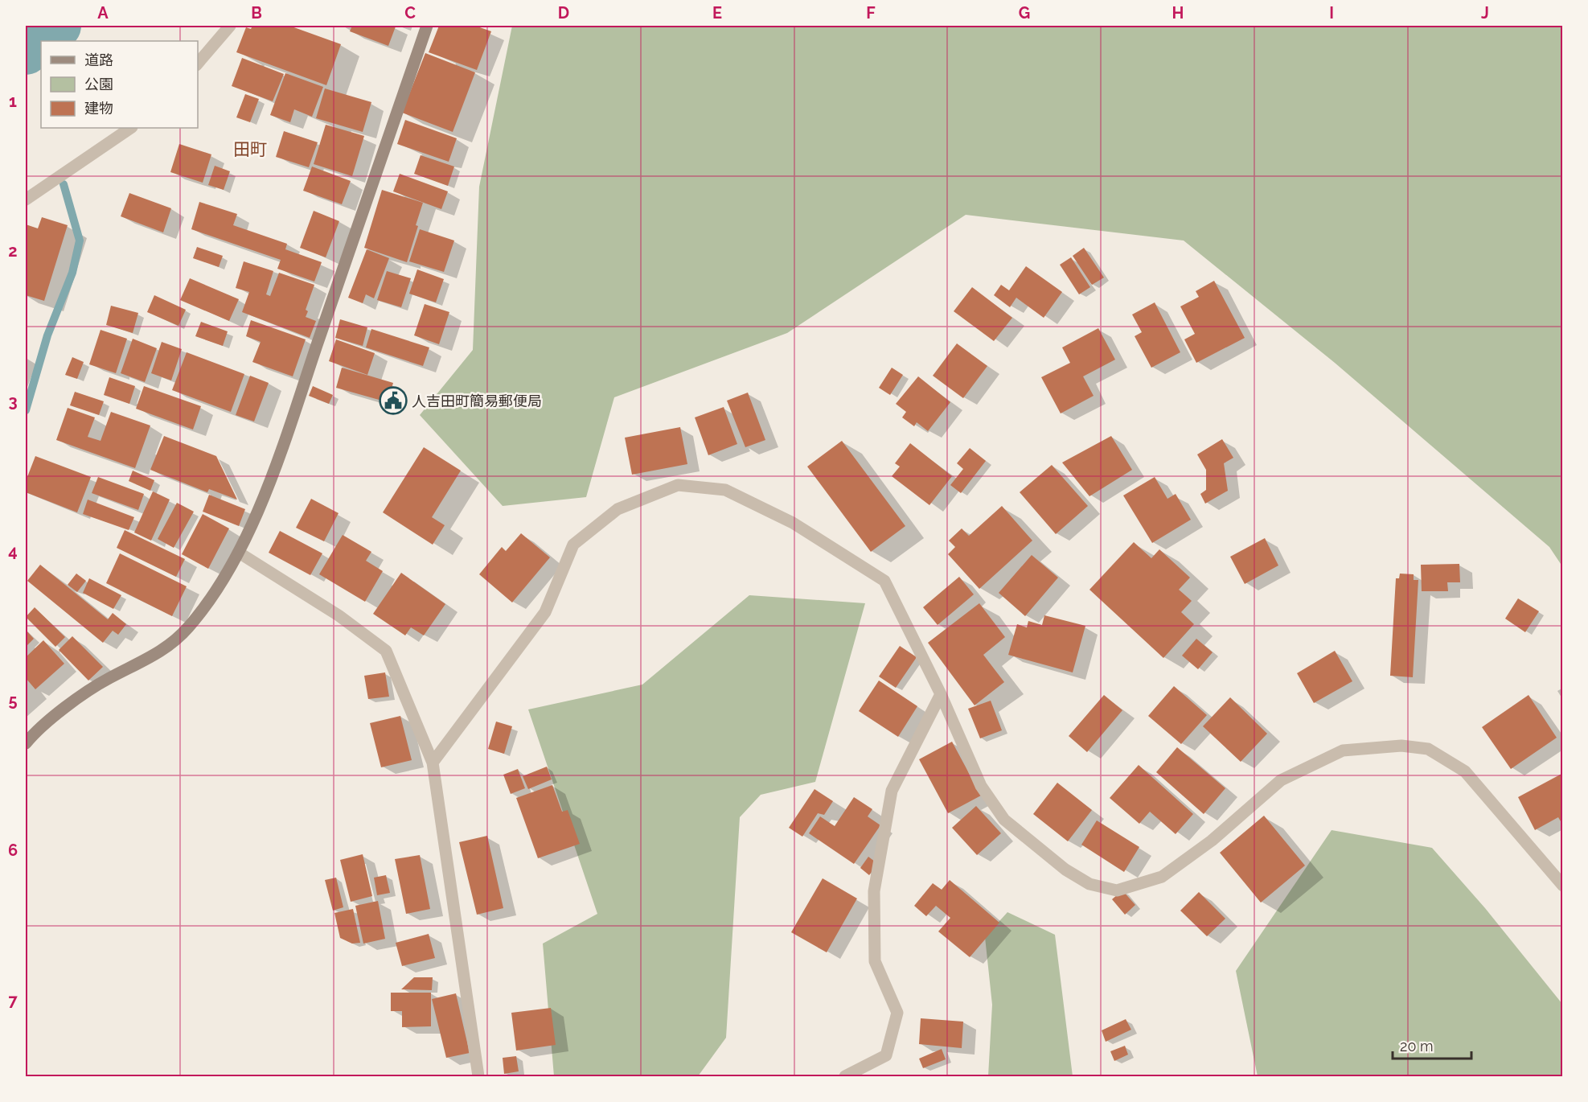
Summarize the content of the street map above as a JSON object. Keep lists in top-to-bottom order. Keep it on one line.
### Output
{"districts":["田町"],"places":{"public building":["人吉田町簡易郵便局"]},"legend":["道路","公園","建物"],"scale_bar":"20 m","grid":{"columns":["A","B","C","D","E","F","G","H","I","J"],"rows":["1","2","3","4","5","6","7"]}}
